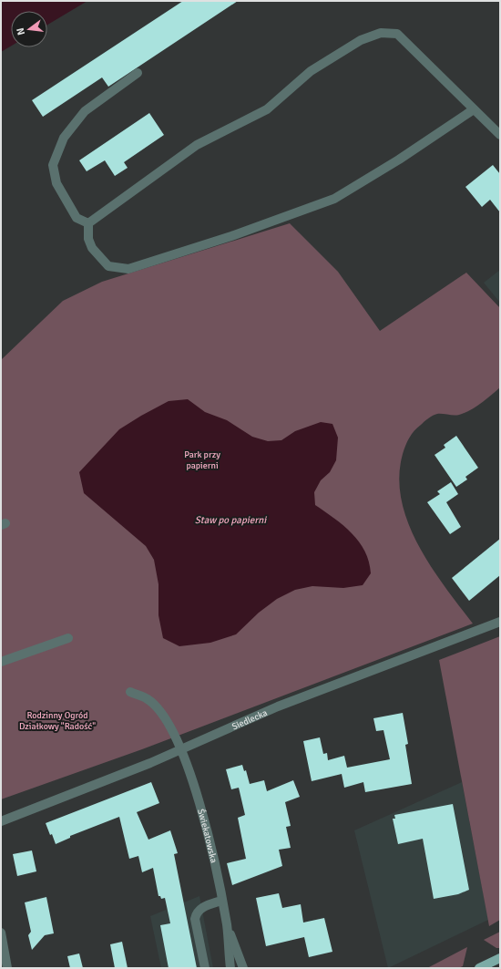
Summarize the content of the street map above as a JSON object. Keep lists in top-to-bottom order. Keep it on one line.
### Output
{"streets":{"street":["Siedlecka","Świekatowska"]},"crossings":[["Siedlecka","Świekatowska"]],"water":["Staw po papierni"],"parks":["Park przy papierni","Rodzinny Ogród Działkowy \"Radość\""],"north":"left"}
